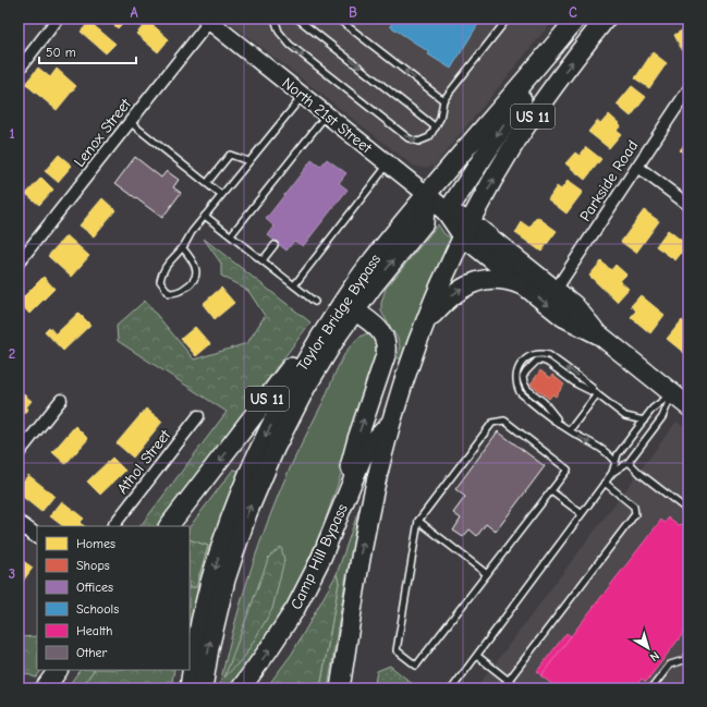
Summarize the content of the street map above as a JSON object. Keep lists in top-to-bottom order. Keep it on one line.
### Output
{"streets":{"main road":["North 21st Street","US 11","Taylor Bridge Bypass","Camp Hill Bypass"],"street":["Lenox Street","Parkside Road","Athol Street"]},"crossings":[["North 21st Street","US 11"],["North 21st Street","Lenox Street"],["North 21st Street","Parkside Road"],["North 21st Street","Taylor Bridge Bypass"],["US 11","Taylor Bridge Bypass"],["US 11","Camp Hill Bypass"]],"legend":["Homes","Shops","Offices","Schools","Health","Other"],"scale_bar":"50 m","north":"bottom right","grid":{"columns":["A","B","C"],"rows":["1","2","3"]}}
